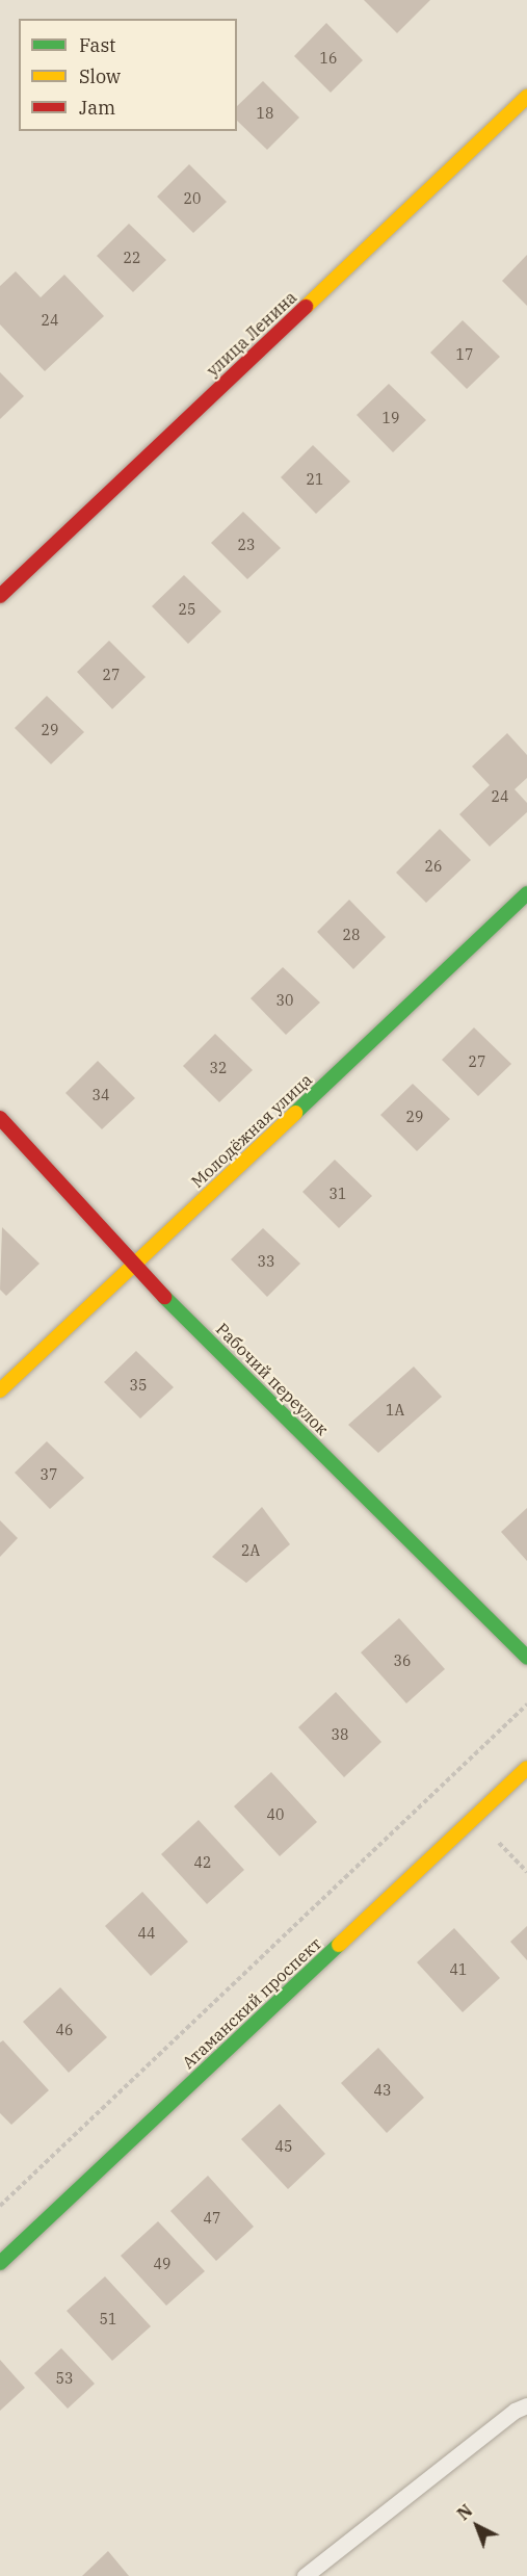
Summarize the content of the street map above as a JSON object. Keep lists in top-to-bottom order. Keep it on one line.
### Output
{"streets":{"street":["улица Ленина","Молодёжная улица","Рабочий переулок","Атаманский проспект"]},"crossings":[["Молодёжная улица","Рабочий переулок"]],"house_numbers":["16","18","20","22","24","17","19","21","23","25","27","29","24","26","28","30","27","32","34","29","31","33","35","1А","37","2А","36","38","40","42","44","41","46","43","45","47","49","51","53"],"legend":["Fast","Slow","Jam"],"north":"top left"}
